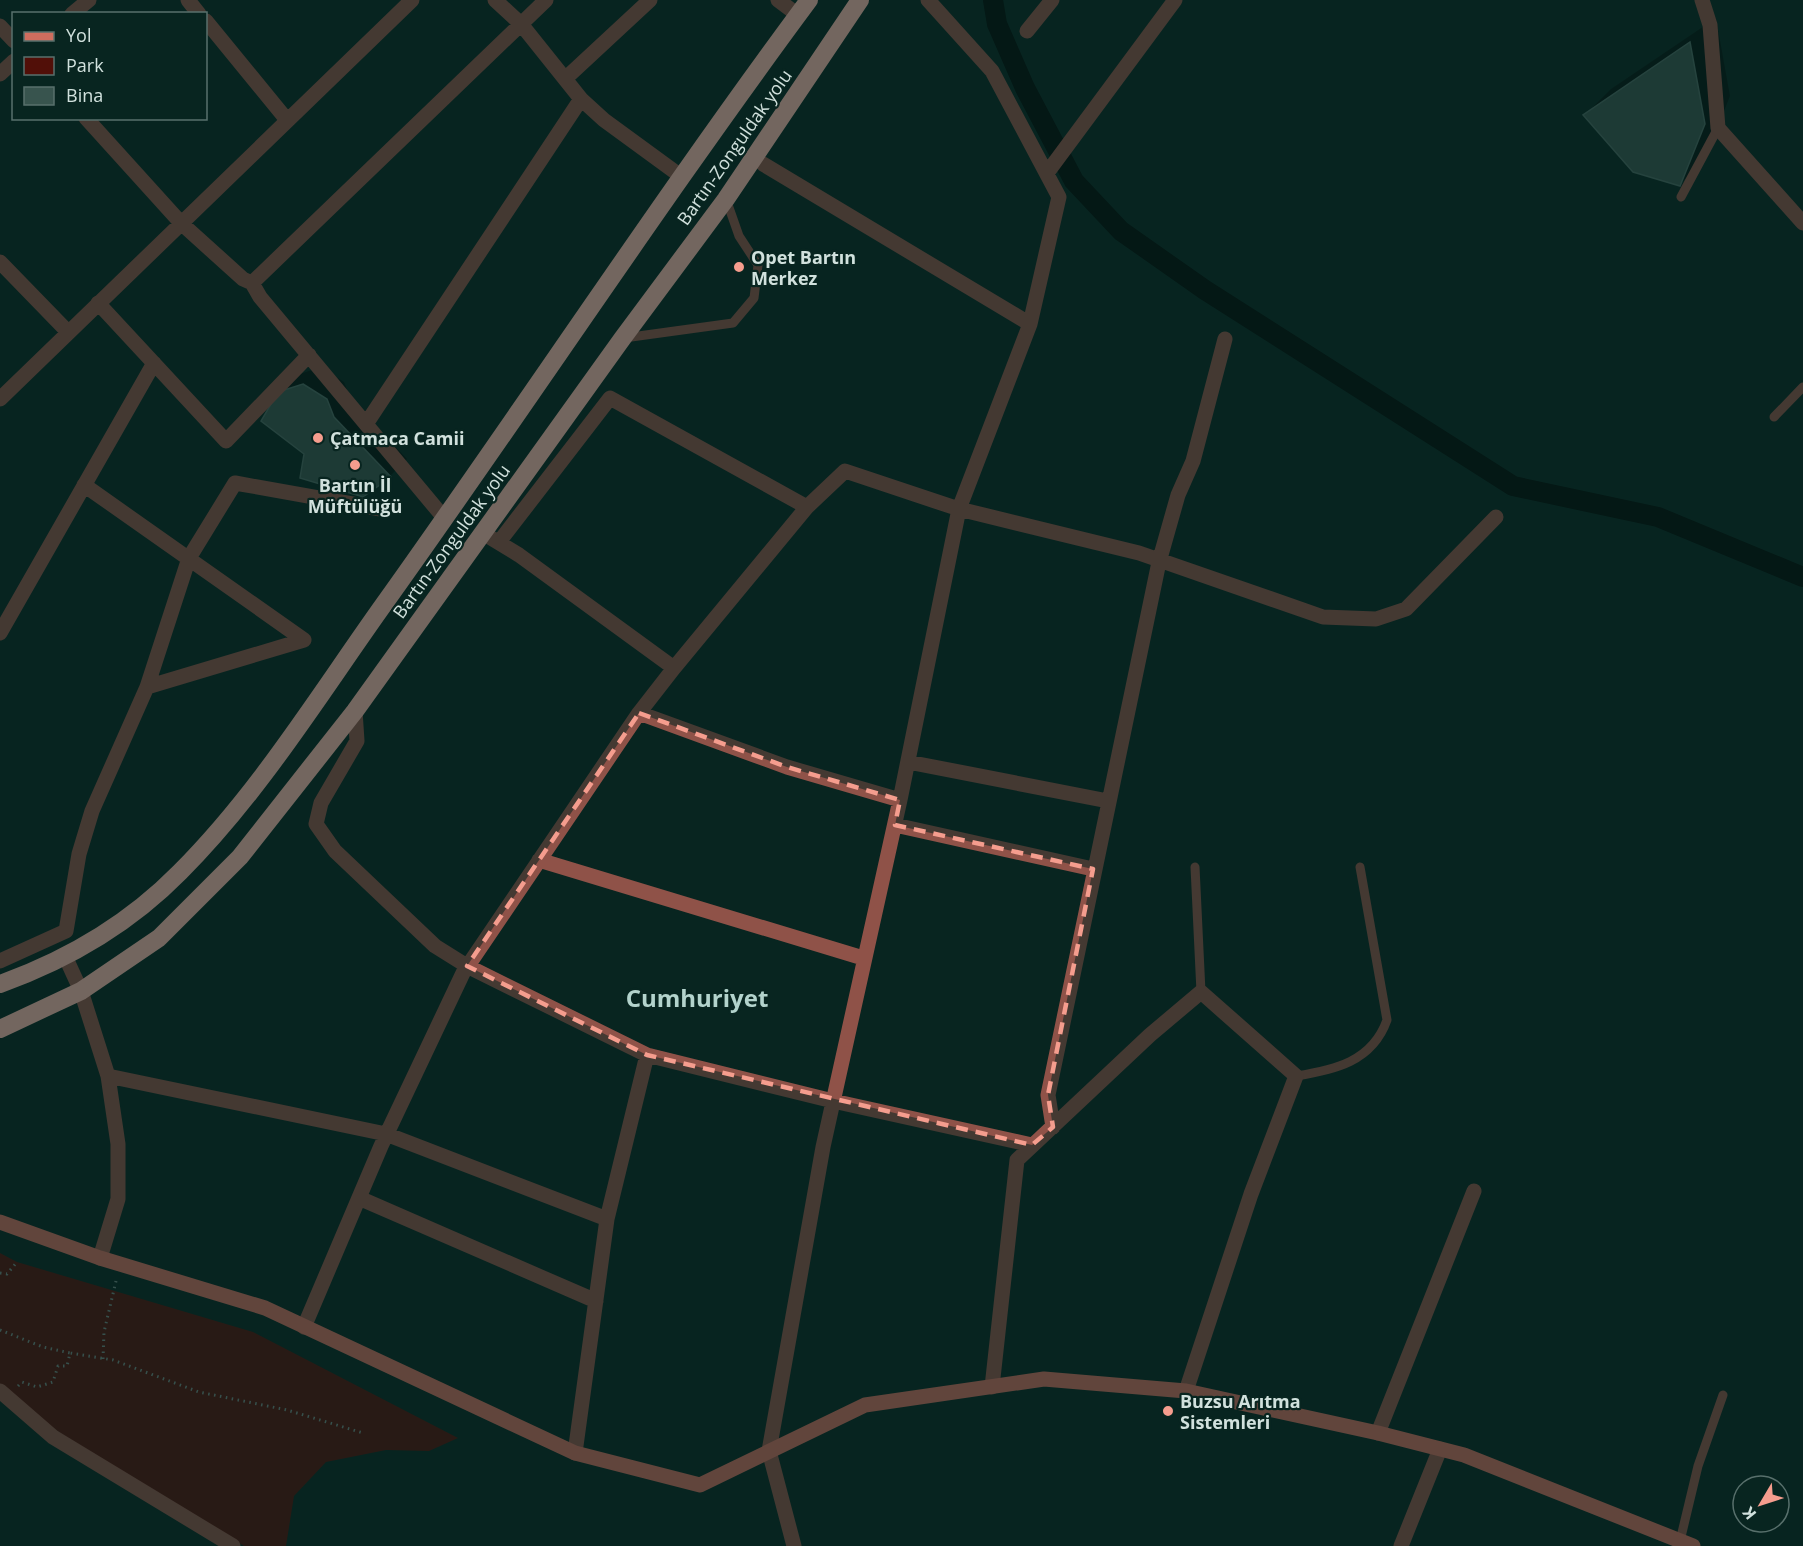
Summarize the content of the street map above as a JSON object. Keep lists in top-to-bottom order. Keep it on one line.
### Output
{"streets":{"highway":["Bartın-Zonguldak yolu"]},"districts":["Cumhuriyet"],"places":["Opet Bartın Merkez","Çatmaca Camii","Bartın İl Müftülüğü","Buzsu Arıtma Sistemleri"],"legend":["Yol","Park","Bina"],"north":"bottom left"}
